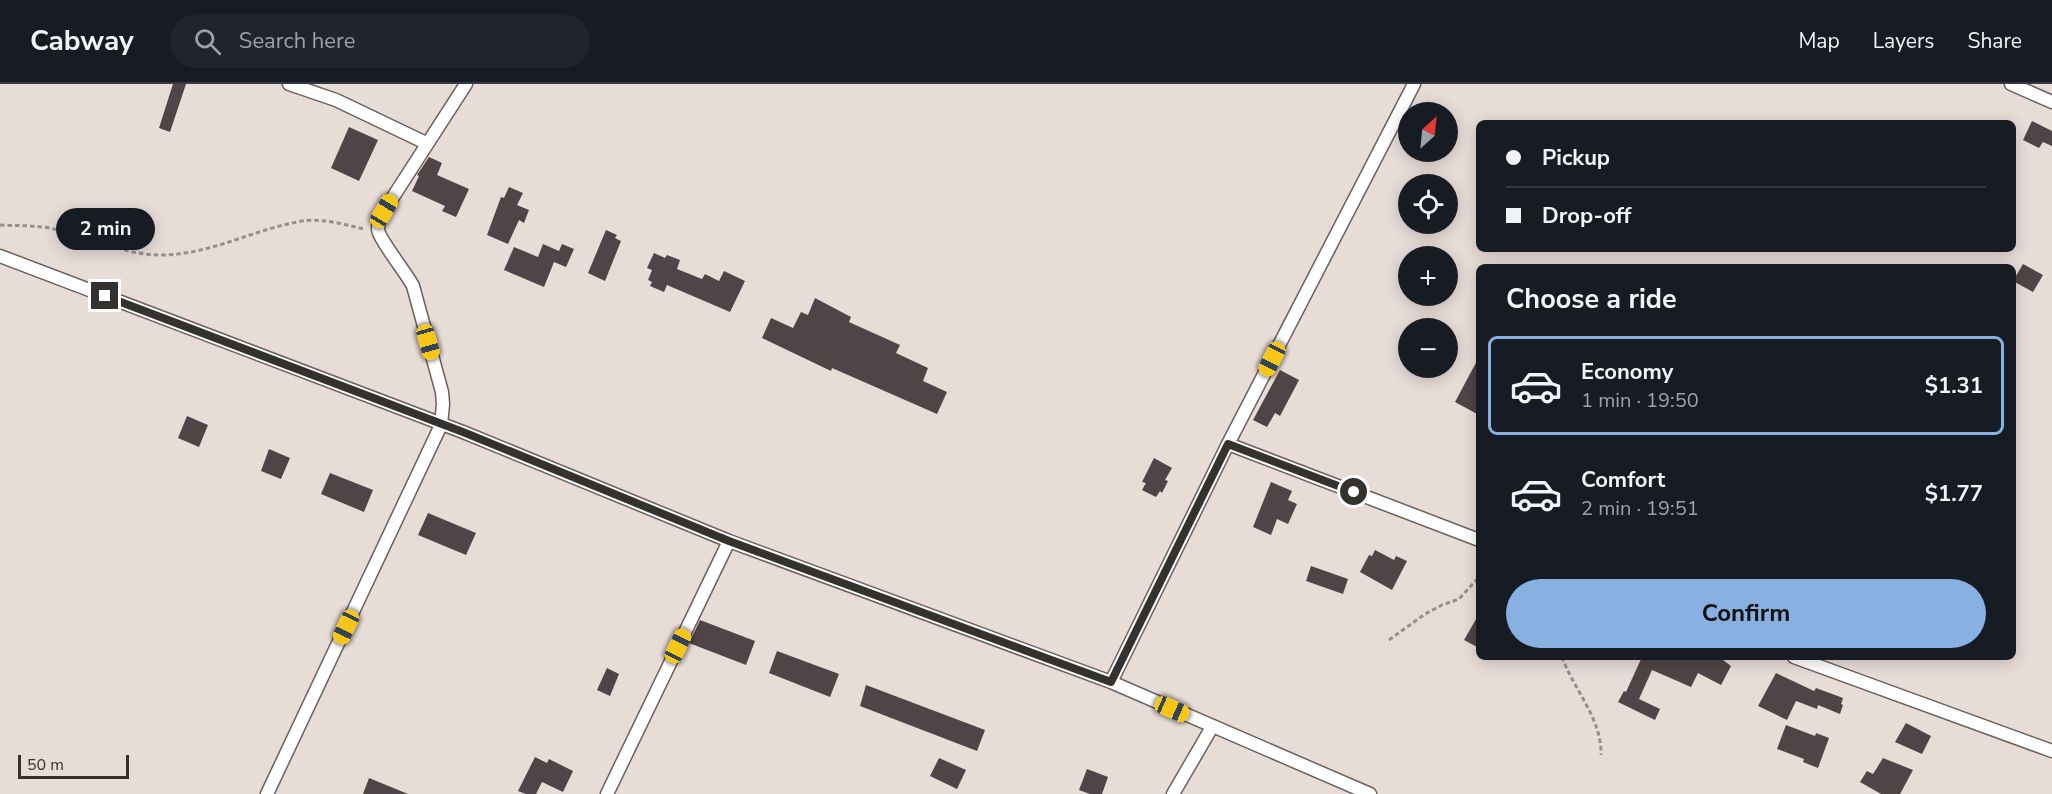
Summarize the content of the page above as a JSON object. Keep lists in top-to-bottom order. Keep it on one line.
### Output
{"scale_bar":"50 m","north":"top right","page":{"header":"Cabway","search":"Search here","nav":["Map","Layers","Share"],"map_buttons":["+","−"],"banner":["Pickup","Drop-off"],"bubble":"2 min","heading":"Choose a ride","list":[{"name":"Economy","note":"1 min · 19:50","value":"$1.31"},{"name":"Comfort","note":"2 min · 19:51","value":"$1.77"}],"buttons":"Confirm","scale":"50 m"}}
